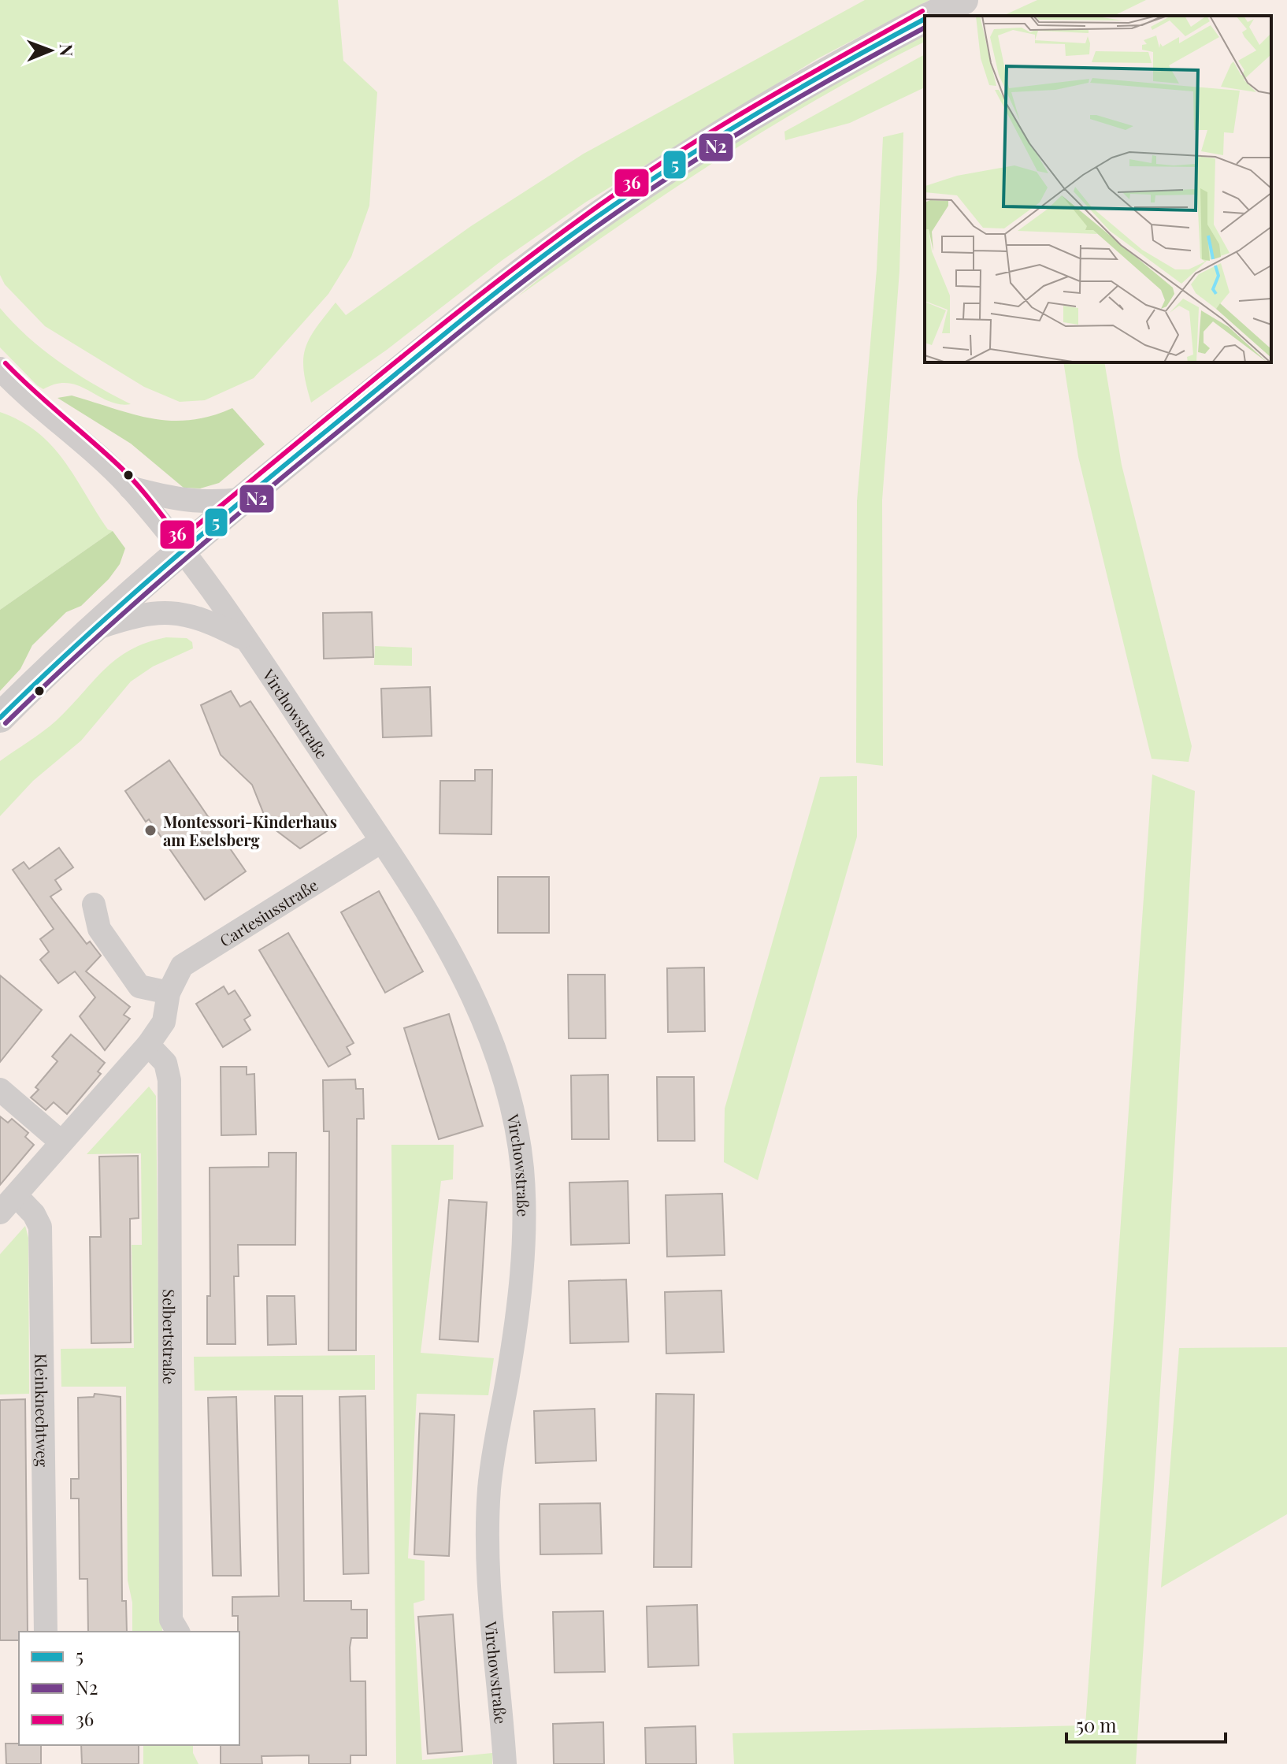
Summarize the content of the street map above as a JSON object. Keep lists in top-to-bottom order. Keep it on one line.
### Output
{"streets":{"street":["Virchowstraße","Cartesiusstraße","Selbertstraße","Kleinknechtweg"]},"crossings":[["Virchowstraße","Cartesiusstraße"],["Cartesiusstraße","Selbertstraße"],["Cartesiusstraße","Kleinknechtweg"]],"places":["Montessori-Kinderhaus am Eselsberg"],"lines":["transit line 36","transit line 5","transit line N2"],"legend":["5","N2","36"],"scale_bar":"50 m","north":"right"}
